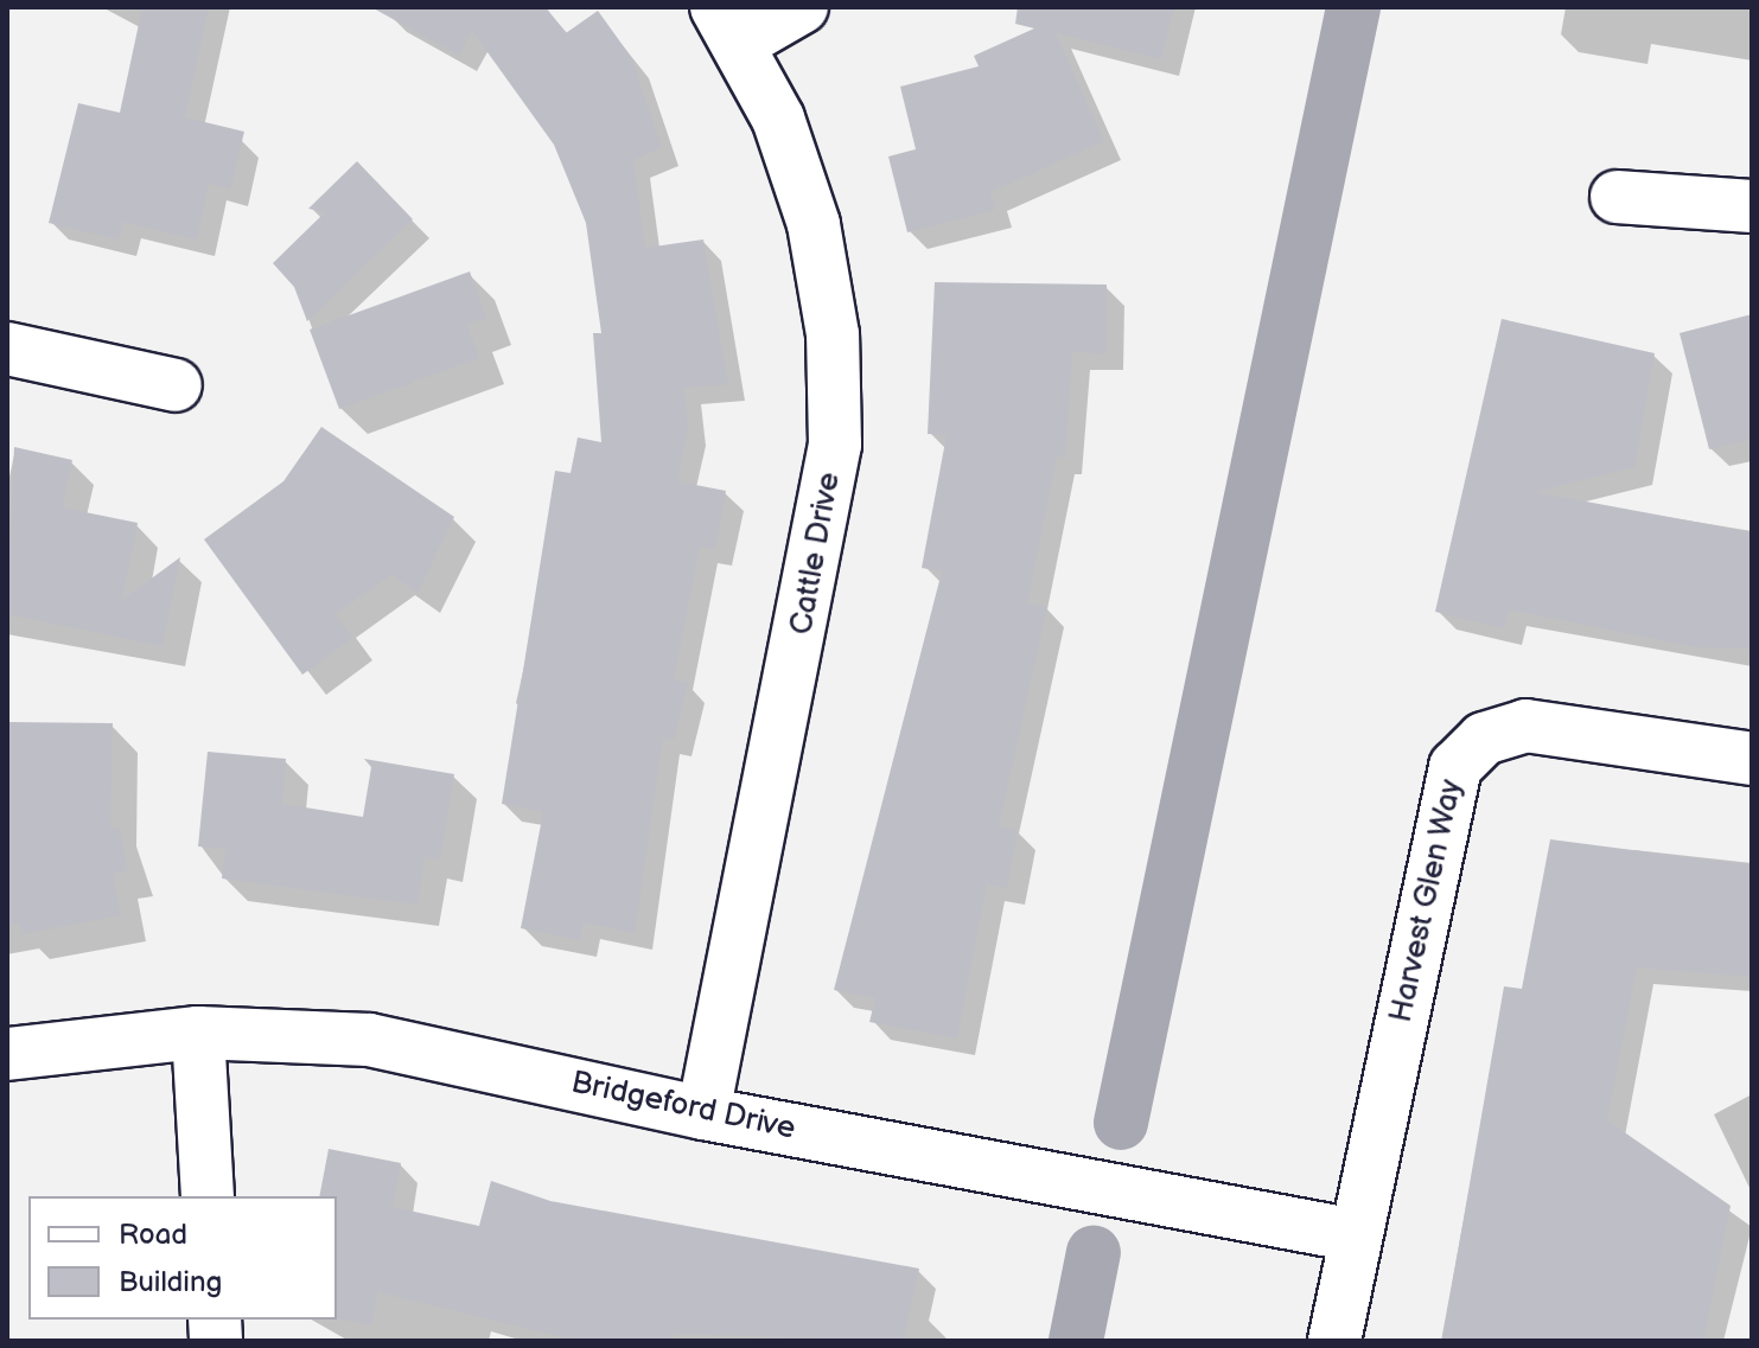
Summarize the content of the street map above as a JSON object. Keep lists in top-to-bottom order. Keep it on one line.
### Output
{"streets":{"street":["Cattle Drive","Harvest Glen Way","Bridgeford Drive"]},"crossings":[["Cattle Drive","Bridgeford Drive"],["Harvest Glen Way","Bridgeford Drive"]],"legend":["Road","Building"]}
